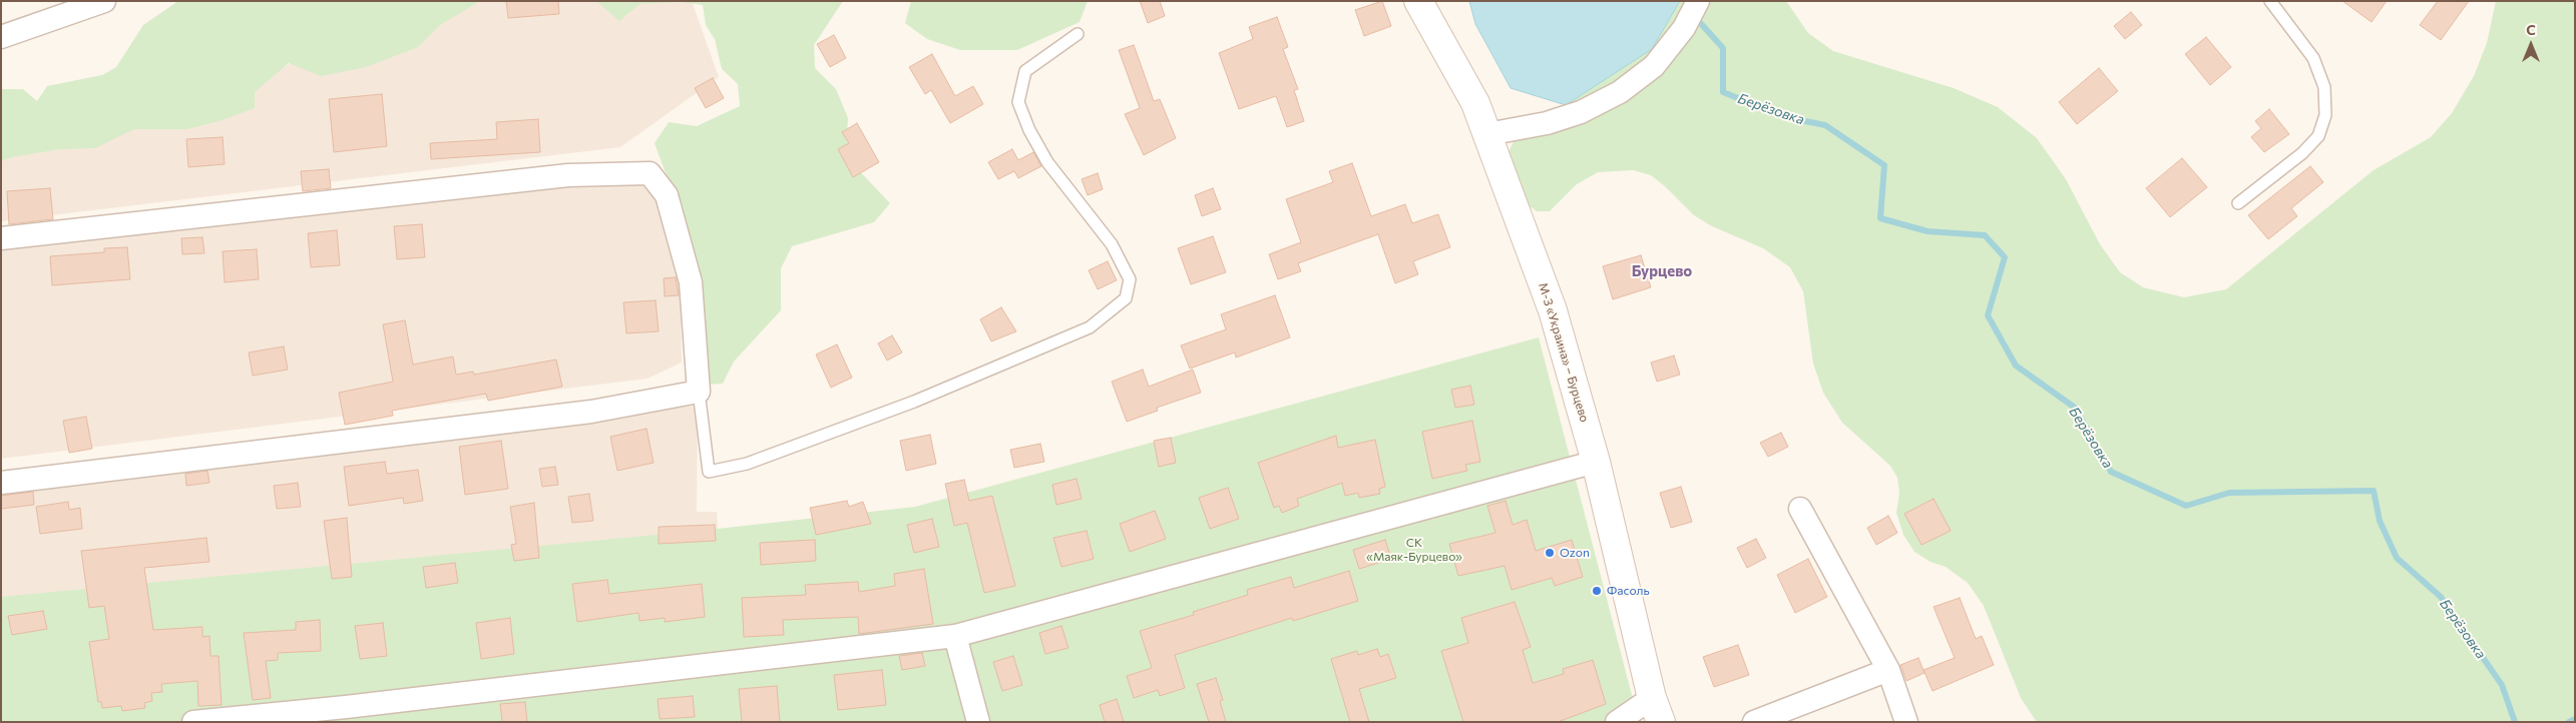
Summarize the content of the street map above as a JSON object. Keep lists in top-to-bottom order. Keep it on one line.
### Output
{"streets":{"street":["М-3 «Украина» – Бурцево"]},"districts":["Бурцево"],"water":["Берёзовка"],"parks":["СК «Маяк-Бурцево»"],"places":["Ozon","Фасоль"],"north":"top"}
